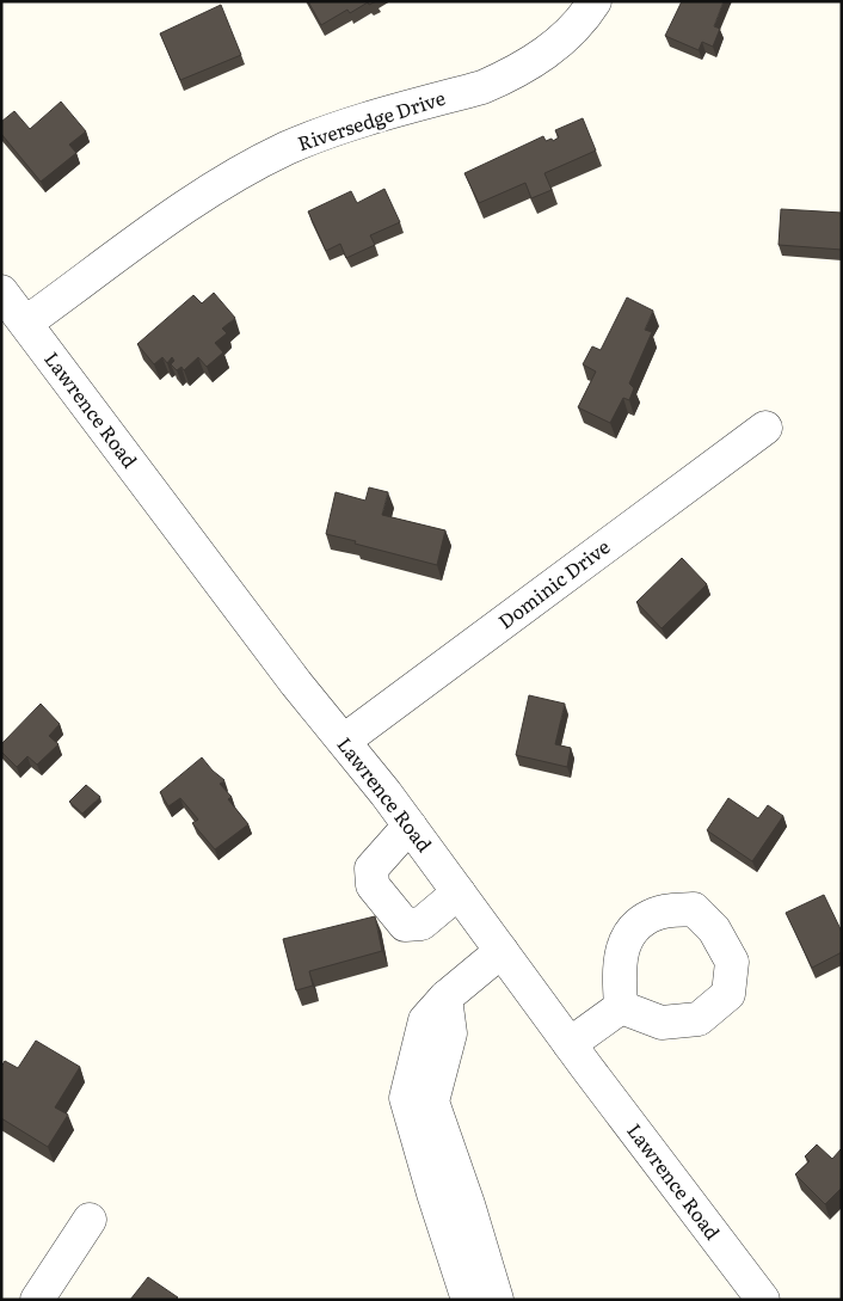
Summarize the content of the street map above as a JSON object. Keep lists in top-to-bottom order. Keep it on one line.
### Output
{"streets":{"street":["Riversedge Drive","Lawrence Road","Dominic Drive"]},"crossings":[["Riversedge Drive","Lawrence Road"],["Lawrence Road","Dominic Drive"]]}
